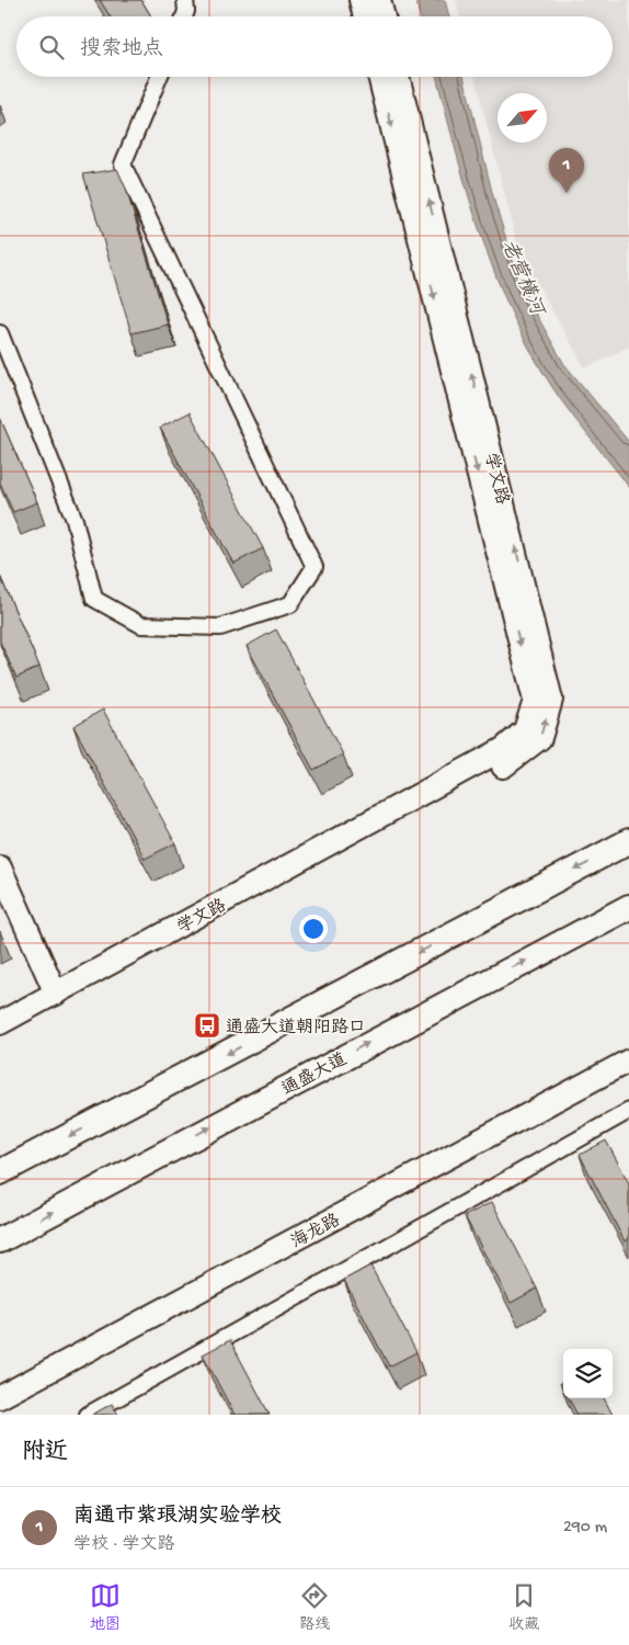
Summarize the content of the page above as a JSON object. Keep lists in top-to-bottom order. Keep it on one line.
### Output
{"streets":{"main road":["通盛大道"],"street":["学文路","海龙路"]},"water":["老营横河"],"places":{"bus stop":["通盛大道朝阳路口"]},"north":"top right","page":{"search":"搜索地点","pins":"1","heading":"附近","list":[{"mark":"1","name":"南通市紫琅湖实验学校","note":"学校 · 学文路","value":"290 m"}],"nav":["地图","路线","收藏"]}}
